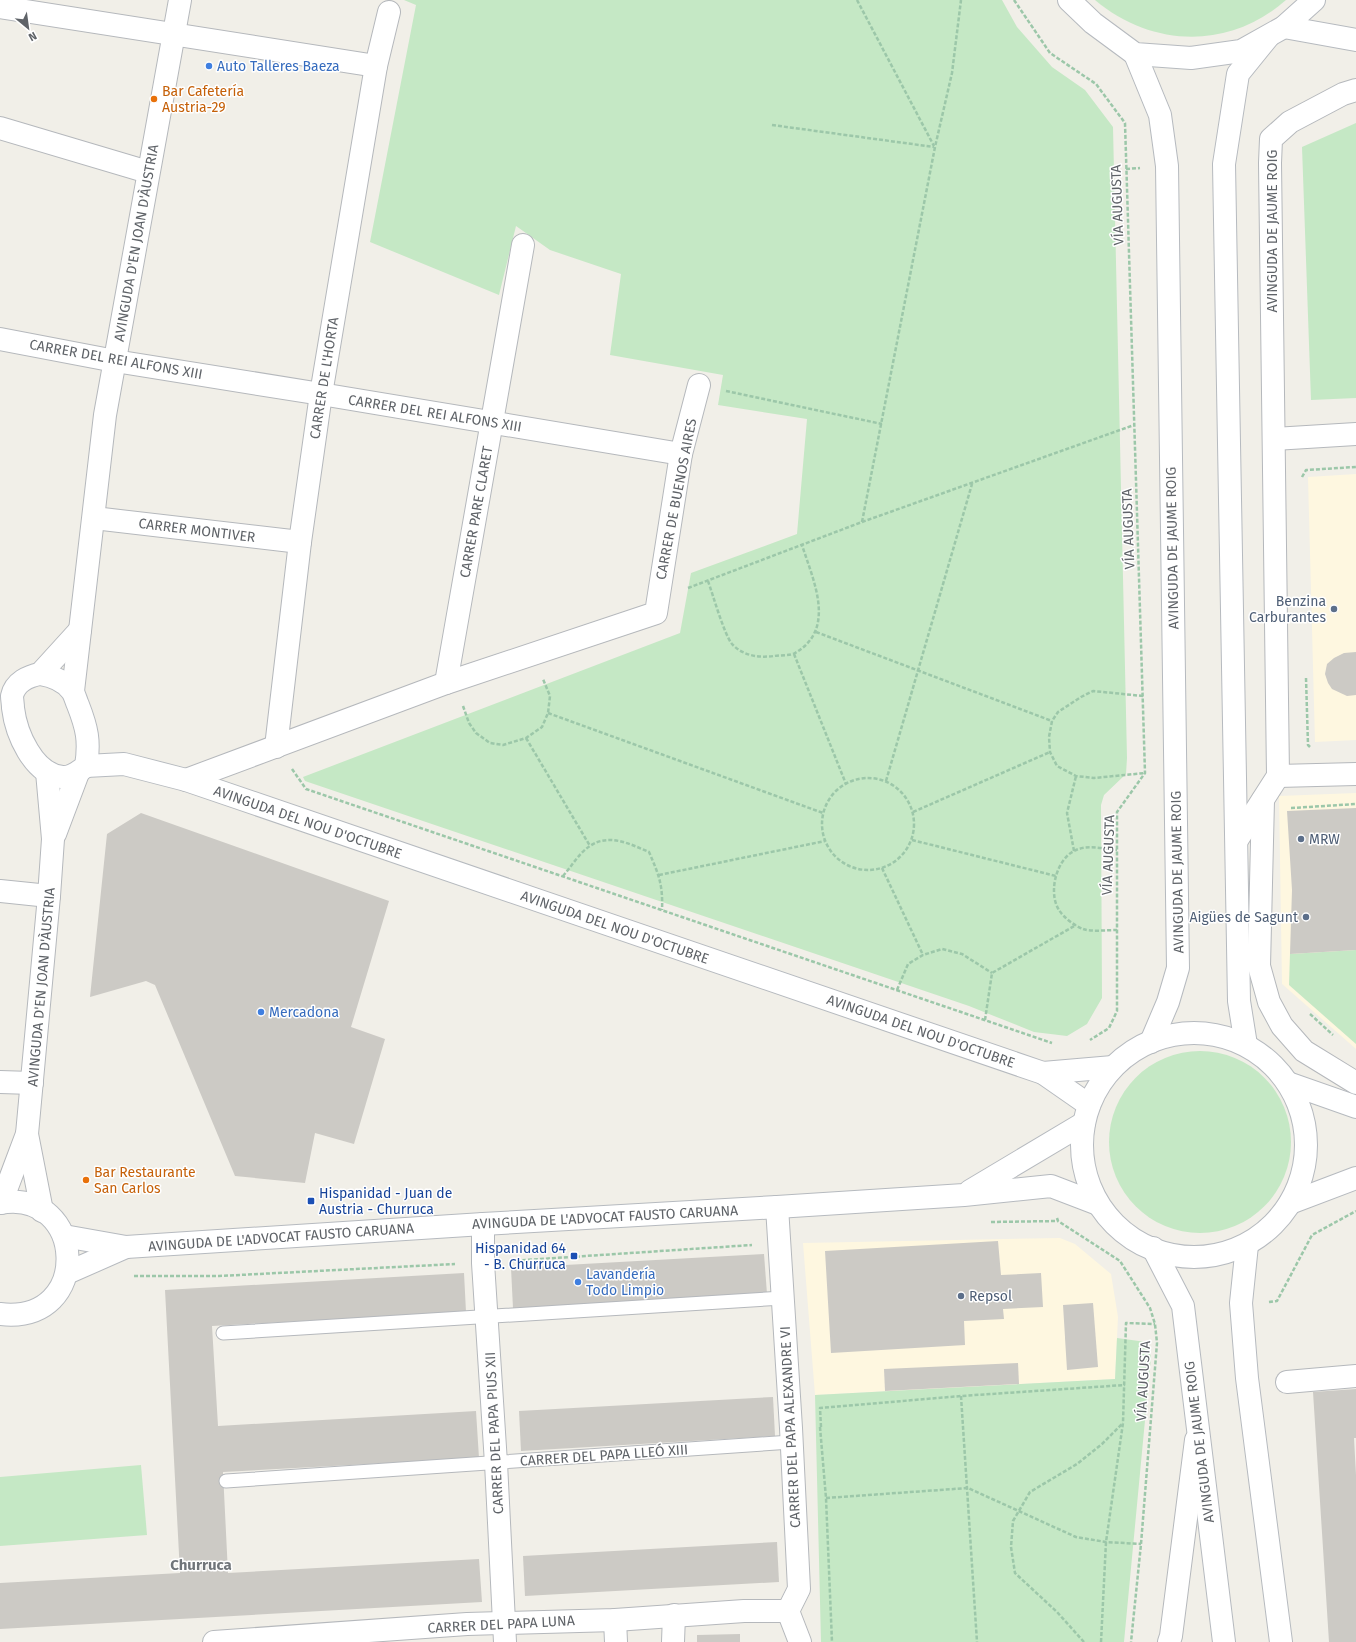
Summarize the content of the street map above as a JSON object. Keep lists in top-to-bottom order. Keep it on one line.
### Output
{"streets":{"street":["AVINGUDA DE JAUME ROIG","AVINGUDA D'EN JOAN D'ÀUSTRIA","CARRER DEL REI ALFONS XIII","CARRER DE L'HORTA","CARRER DE BUENOS AIRES","CARRER PARE CLARET","CARRER MONTIVER","AVINGUDA DEL NOU D'OCTUBRE","AVINGUDA DE L'ADVOCAT FAUSTO CARUANA","CARRER DEL PAPA ALEXANDRE VI","CARRER DEL PAPA PIUS XII","CARRER DEL PAPA LUNA"],"lane":["CARRER DEL PAPA LLEÓ XIII"],"path":["VÍA AUGUSTA"]},"crossings":[["VÍA AUGUSTA","AVINGUDA DEL NOU D'OCTUBRE"],["AVINGUDA D'EN JOAN D'ÀUSTRIA","CARRER DEL REI ALFONS XIII"],["AVINGUDA D'EN JOAN D'ÀUSTRIA","CARRER MONTIVER"],["AVINGUDA D'EN JOAN D'ÀUSTRIA","AVINGUDA DEL NOU D'OCTUBRE"],["CARRER DEL REI ALFONS XIII","CARRER DE L'HORTA"],["CARRER DEL REI ALFONS XIII","CARRER DE BUENOS AIRES"],["CARRER DEL REI ALFONS XIII","CARRER PARE CLARET"],["CARRER DE L'HORTA","CARRER MONTIVER"],["CARRER DE L'HORTA","AVINGUDA DEL NOU D'OCTUBRE"],["CARRER DE BUENOS AIRES","AVINGUDA DEL NOU D'OCTUBRE"],["CARRER PARE CLARET","AVINGUDA DEL NOU D'OCTUBRE"],["AVINGUDA DEL NOU D'OCTUBRE","AVINGUDA DE L'ADVOCAT FAUSTO CARUANA"],["AVINGUDA DE L'ADVOCAT FAUSTO CARUANA","CARRER DEL PAPA ALEXANDRE VI"],["AVINGUDA DE L'ADVOCAT FAUSTO CARUANA","CARRER DEL PAPA PIUS XII"],["CARRER DEL PAPA ALEXANDRE VI","CARRER DEL PAPA LLEÓ XIII"],["CARRER DEL PAPA ALEXANDRE VI","CARRER DEL PAPA LUNA"],["CARRER DEL PAPA PIUS XII","CARRER DEL PAPA LLEÓ XIII"],["CARRER DEL PAPA PIUS XII","CARRER DEL PAPA LUNA"]],"districts":["Churruca"],"places":{"other":["Auto Talleres Baeza","Bar Cafetería Austria-29","Benzina Carburantes","MRW","Aigües de Sagunt","Mercadona","Bar Restaurante San Carlos","Lavandería Todo Limpio","Repsol"],"transit":["Hispanidad - Juan de Austria - Churruca","Hispanidad 64 - B. Churruca"]},"north":"bottom right"}
